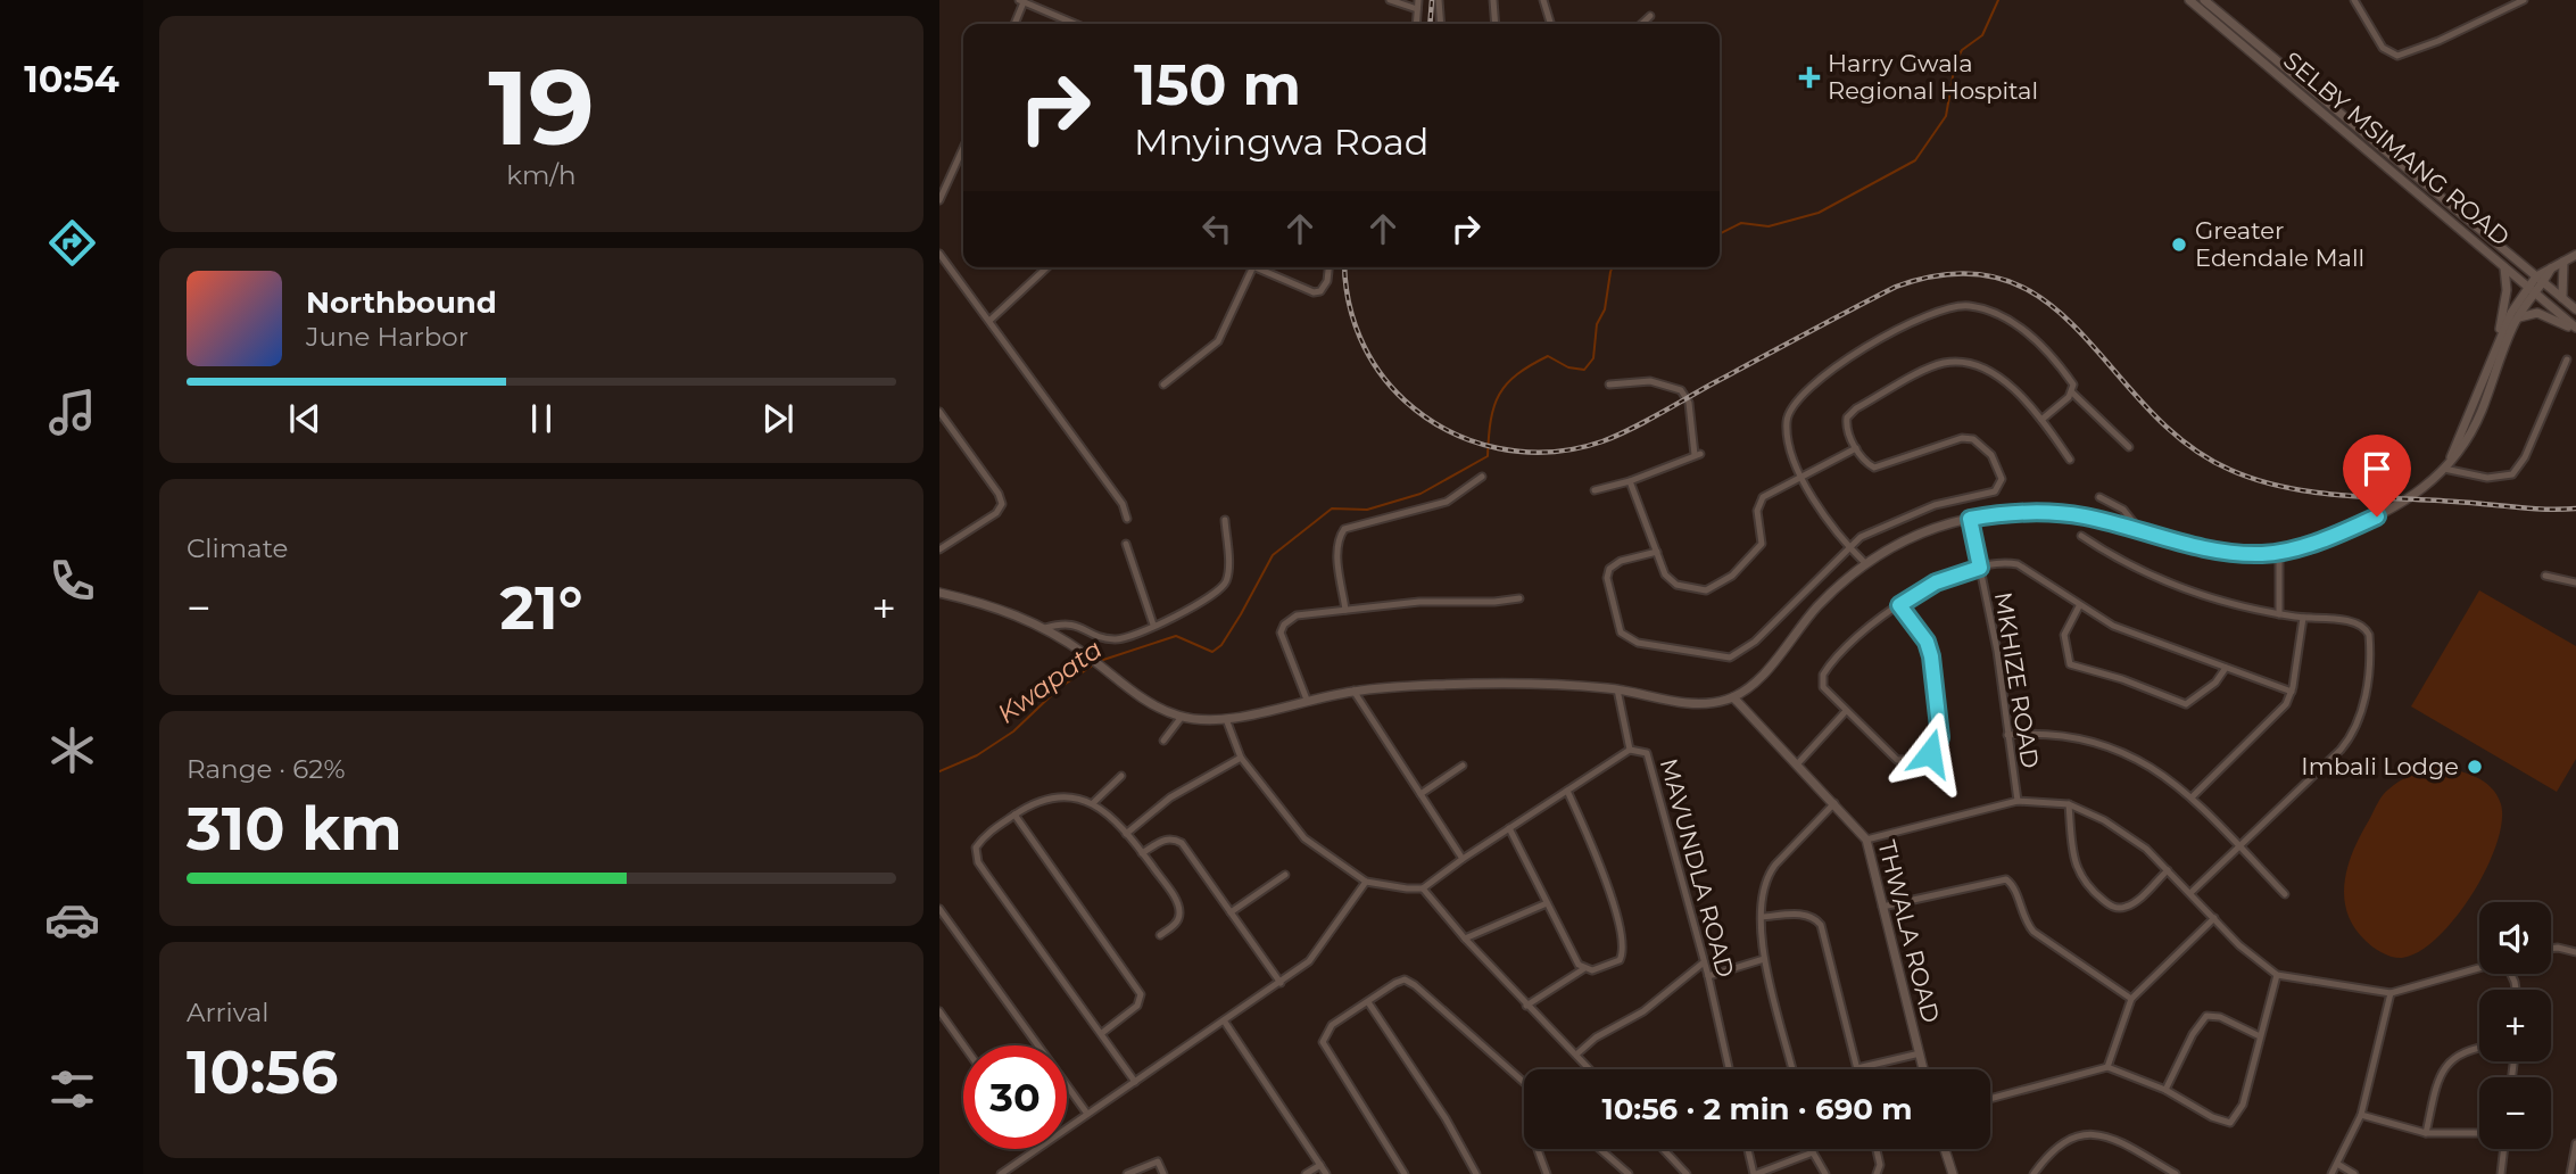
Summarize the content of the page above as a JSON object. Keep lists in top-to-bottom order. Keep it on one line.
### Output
{"streets":{"street":["SELBY MSIMANG ROAD","MKHIZE ROAD","MAVUNDLA ROAD","THWALA ROAD"]},"water":["Kwapata"],"places":{"health":["Harry Gwala Regional Hospital"],"other":["Greater Edendale Mall","Imbali Lodge"]},"page":{"tabs":"10:54","tile":[["19","km/h"],"Climate",["Range · 62%","310 km"],["Arrival","10:56"]],"turn":["150 m","Mnyingwa Road"],"song":["Northbound","June Harbor"],"heat":["−","21°","+"],"map_buttons":["+","−"],"limit":"30","trip":"10:56 · 2 min · 690 m"}}
